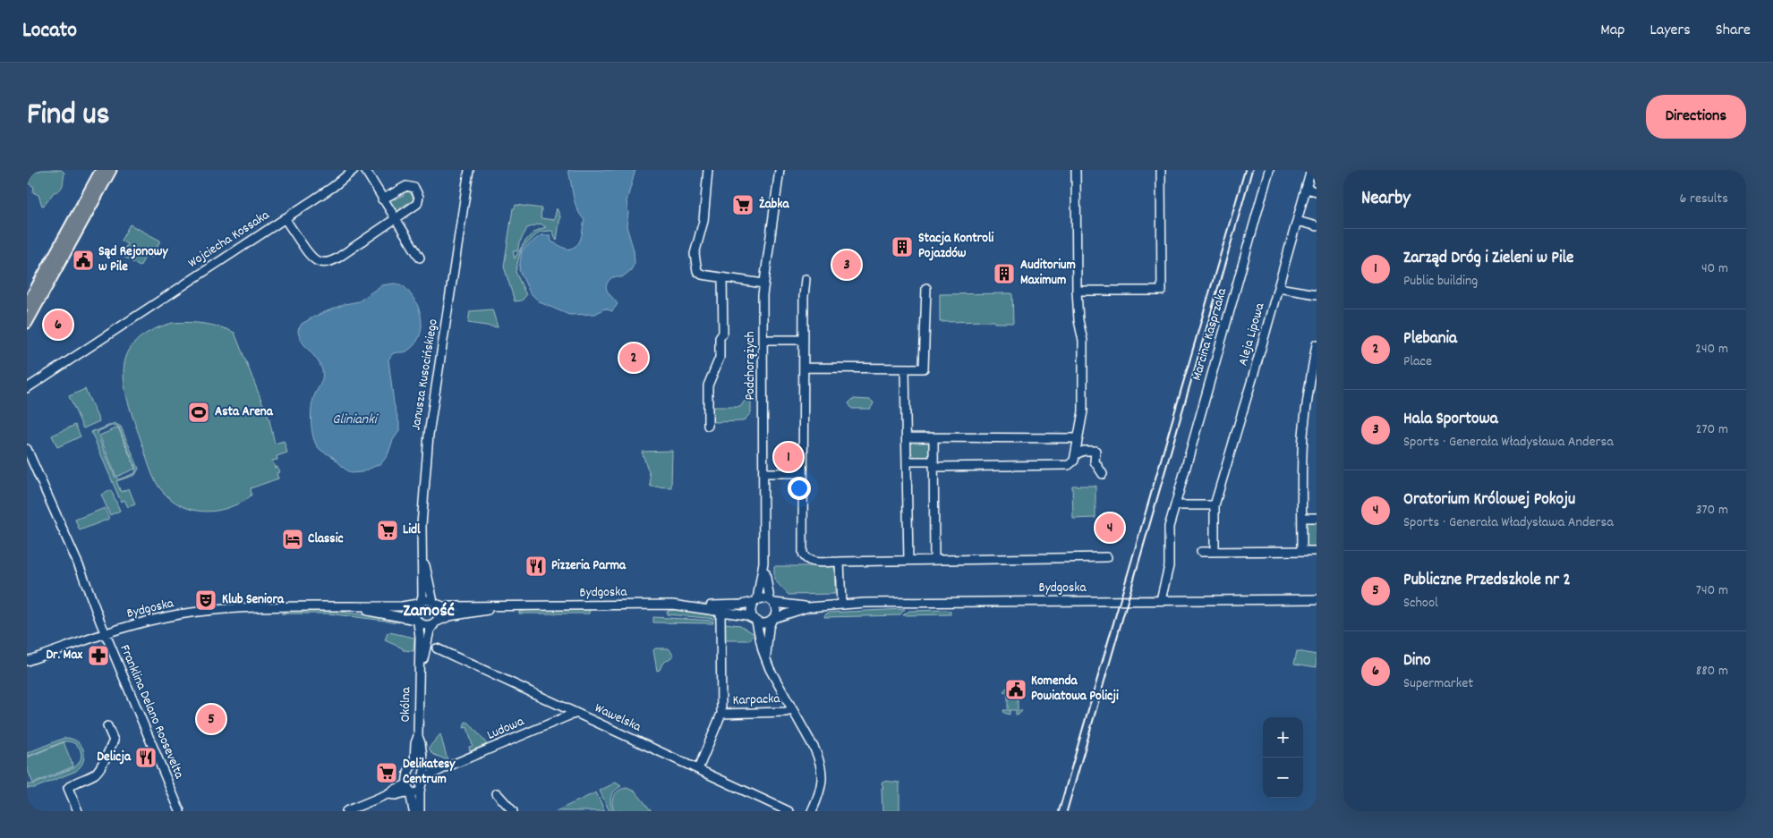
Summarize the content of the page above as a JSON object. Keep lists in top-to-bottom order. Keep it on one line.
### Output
{"streets":{"street":["Wojciecha Kossaka","Marcina Kasprzaka","Aleja Lipowa","Podchorążych","Janusza Kusocińskiego","Bydgoska","Karpacka","Okólna","Franklina Delano Roosevelta","Wawelska","Ludowa"]},"crossings":[["Podchorążych","Bydgoska"],["Podchorążych","Karpacka"],["Janusza Kusocińskiego","Bydgoska"],["Janusza Kusocińskiego","Okólna"],["Bydgoska","Karpacka"],["Bydgoska","Okólna"],["Bydgoska","Franklina Delano Roosevelta"],["Okólna","Ludowa"],["Wawelska","Ludowa"]],"districts":["Zamość"],"water":["Glinianki"],"places":{"supermarket":["Żabka","Lidl","Delikatesy Centrum"],"building":["Stacja Kontroli Pojazdów","Auditorium Maximum"],"public building":["Sąd Rejonowy w Pile","Komenda Powiatowa Policji"],"sports":["Asta Arena"],"hotel":["Classic"],"restaurant":["Pizzeria Parma","Delicja"],"theatre":["Klub Seniora"],"pharmacy":["Dr. Max"]},"page":{"header":"Locato","nav":["Map","Layers","Share"],"title":"Find us","buttons":"Directions","heading":["Nearby","6 results"],"list":[{"mark":"1","name":"Zarząd Dróg i Zieleni w Pile","note":"Public building","value":"40 m"},{"mark":"2","name":"Plebania","note":"Place","value":"240 m"},{"mark":"3","name":"Hala Sportowa","note":"Sports · Generała Władysława Andersa","value":"270 m"},{"mark":"4","name":"Oratorium Królowej Pokoju","note":"Sports · Generała Władysława Andersa","value":"370 m"},{"mark":"5","name":"Publiczne Przedszkole nr 2","note":"School","value":"740 m"},{"mark":"6","name":"Dino","note":"Supermarket","value":"880 m"}],"pins":["3","6","2","1","4","5"],"map_buttons":["+","−"]}}
